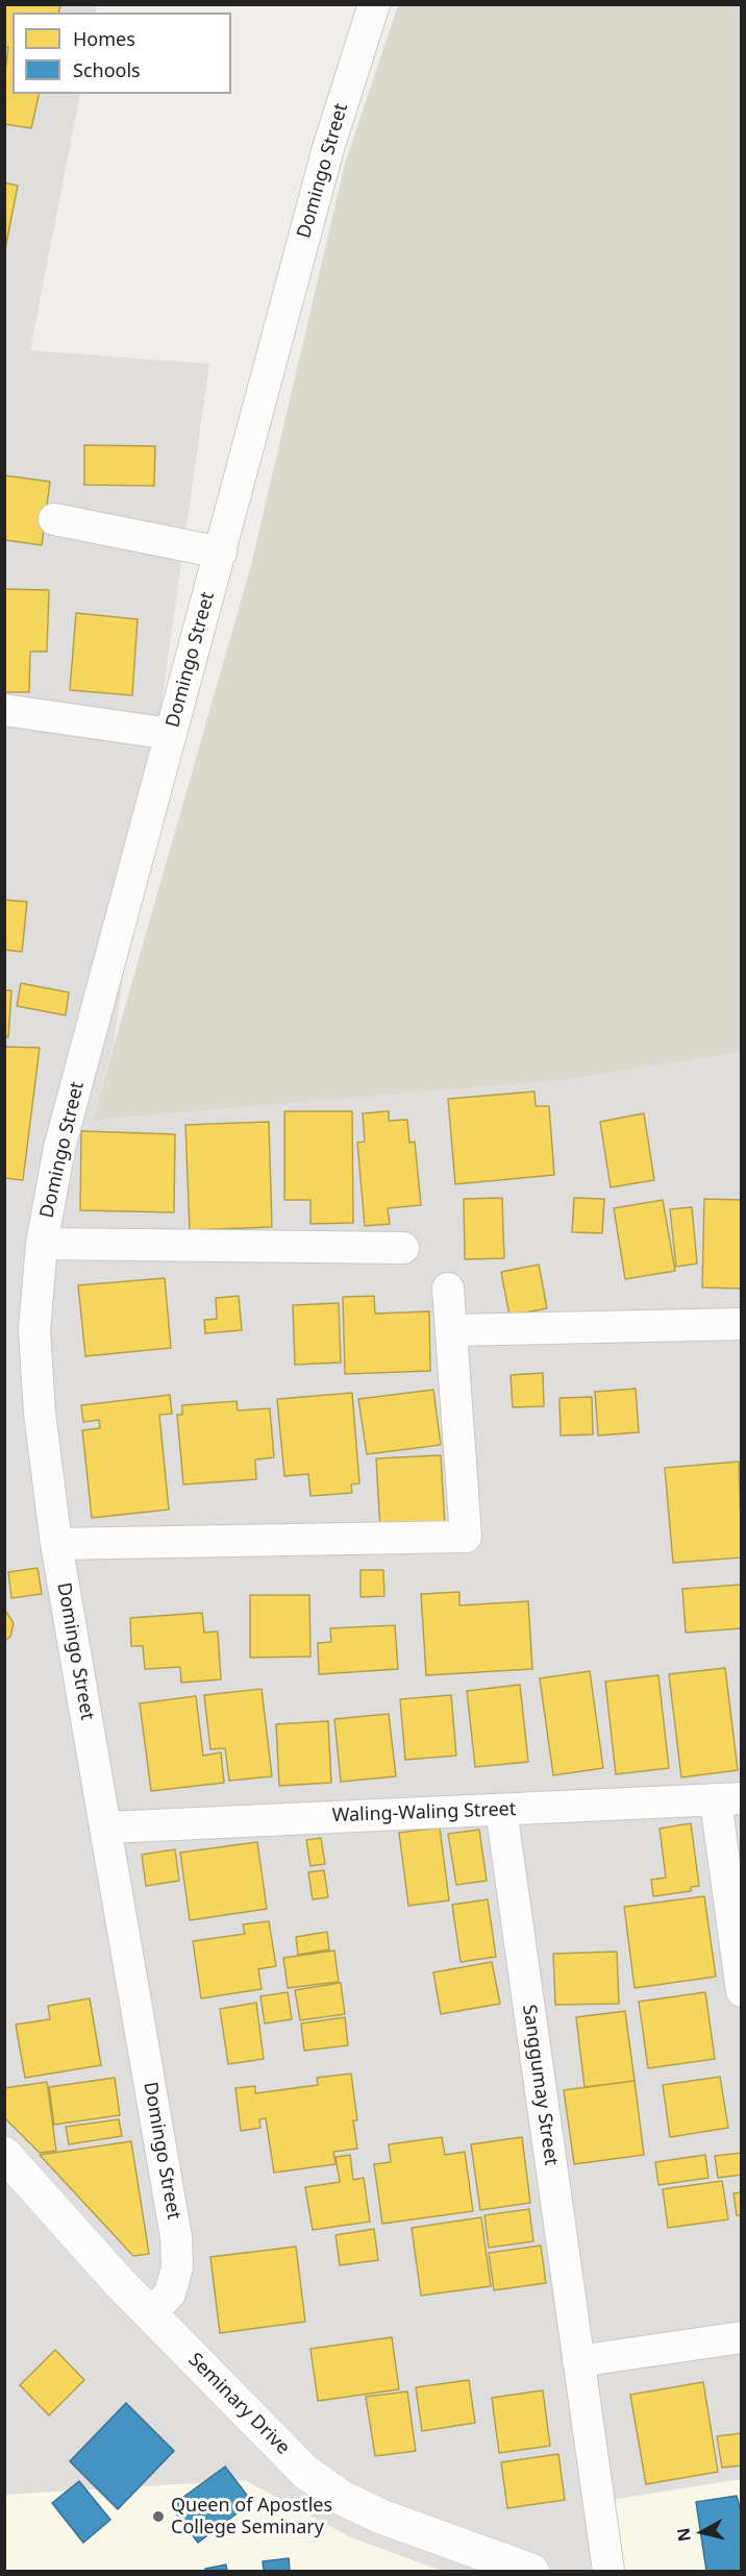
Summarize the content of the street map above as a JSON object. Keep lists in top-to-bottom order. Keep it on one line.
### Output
{"streets":{"street":["Domingo Street","Waling-Waling Street","Sanggumay Street","Seminary Drive"]},"crossings":[["Domingo Street","Waling-Waling Street"],["Domingo Street","Seminary Drive"],["Waling-Waling Street","Sanggumay Street"]],"places":["Queen of Apostles College Seminary"],"legend":["Homes","Schools"],"north":"left"}
